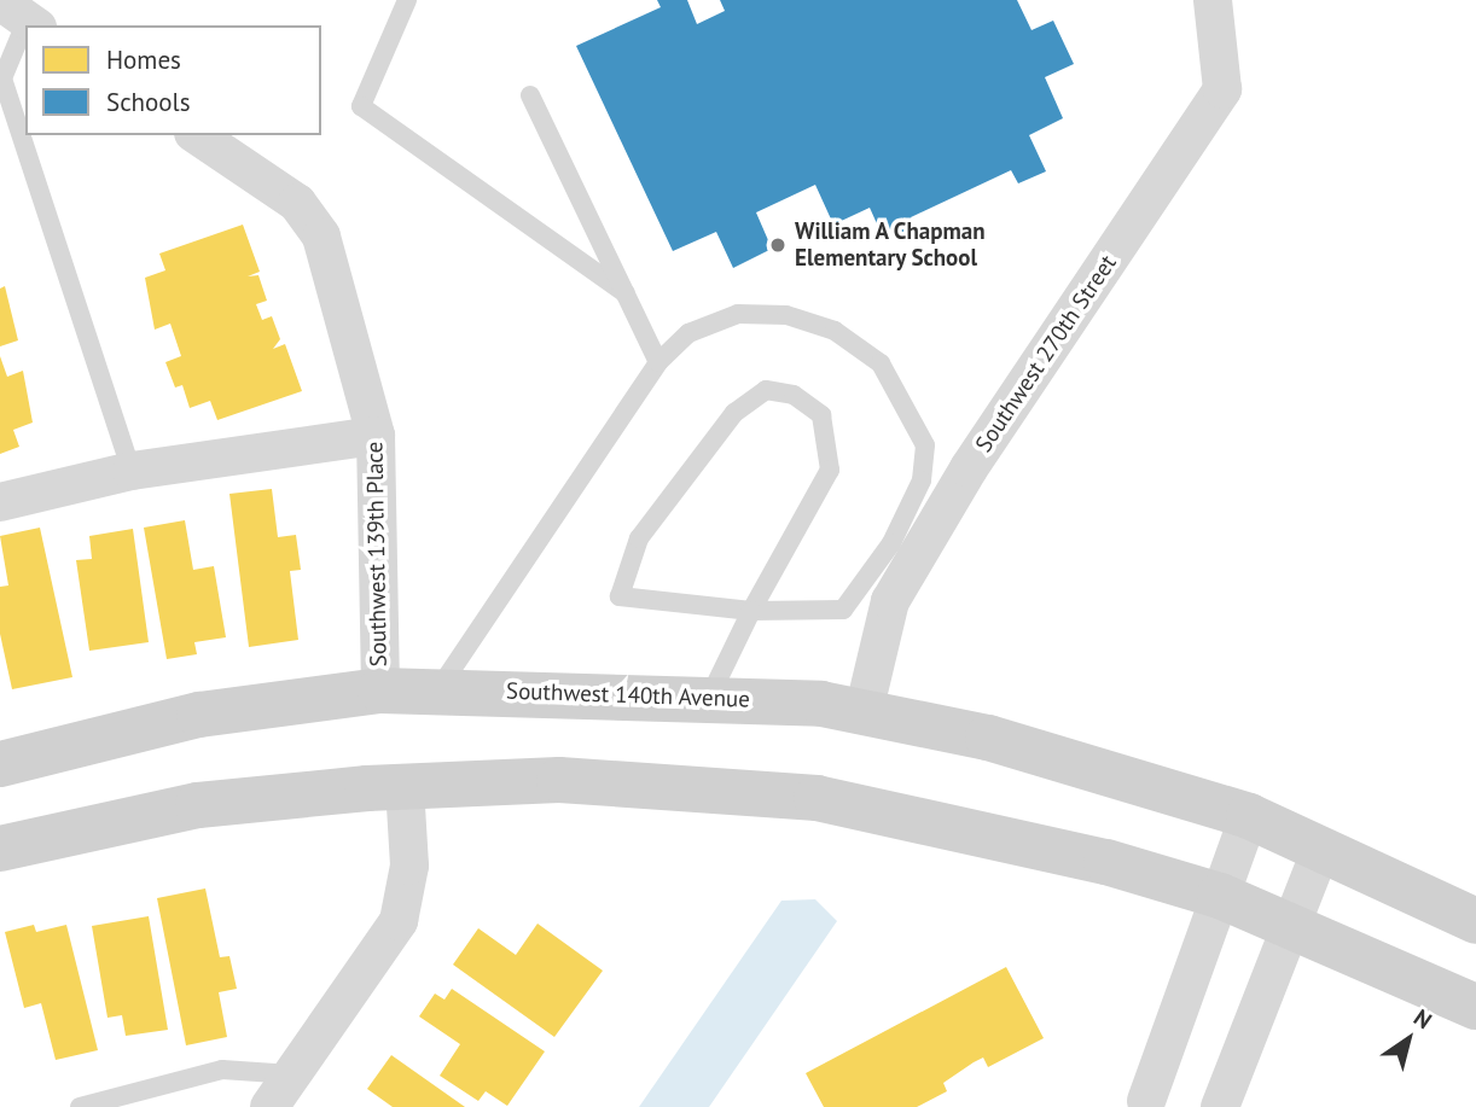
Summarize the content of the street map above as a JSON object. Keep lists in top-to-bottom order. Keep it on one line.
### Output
{"streets":{"street":["Southwest 270th Street","Southwest 139th Place","Southwest 140th Avenue"]},"crossings":[["Southwest 270th Street","Southwest 140th Avenue"],["Southwest 139th Place","Southwest 140th Avenue"]],"places":["William A Chapman Elementary School"],"legend":["Homes","Schools"],"north":"top right"}
